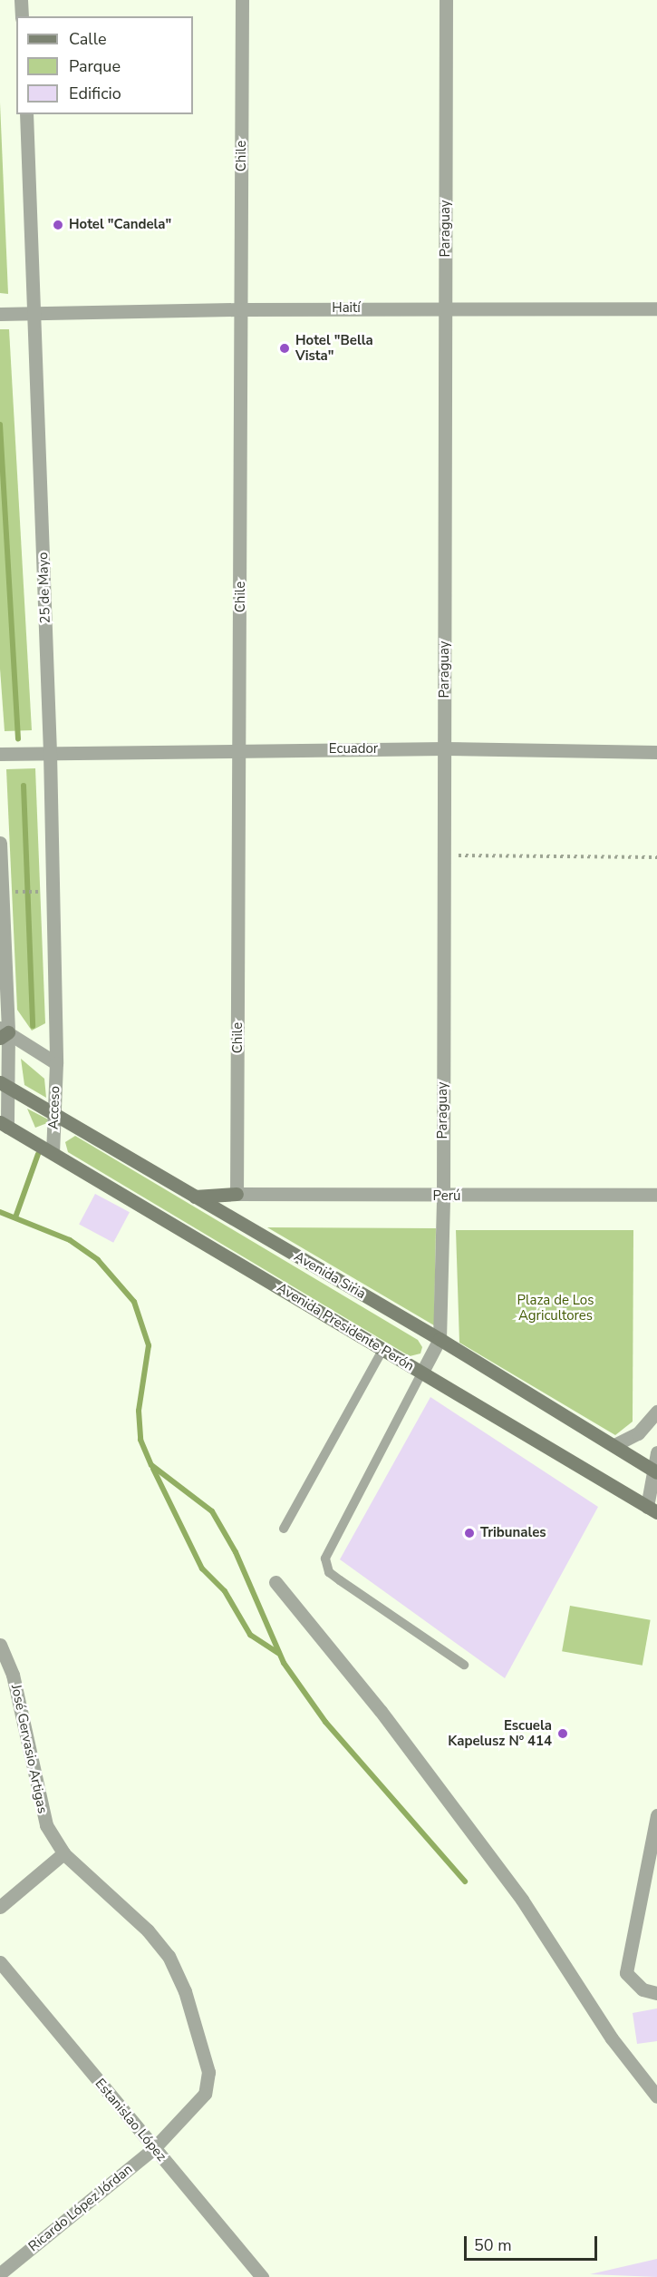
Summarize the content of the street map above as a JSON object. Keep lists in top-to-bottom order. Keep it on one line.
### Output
{"streets":{"main road":["Avenida Siria","Avenida Presidente Perón"],"street":["Chile","Paraguay","Haití","25 de Mayo","Ecuador","Acceso","Perú","José Gervasio Artigas","Estanislao López","Ricardo López Jórdan"]},"crossings":[["Chile","Haití"],["Chile","Ecuador"],["Chile","Perú"],["Paraguay","Haití"],["Paraguay","Ecuador"],["Paraguay","Perú"],["Paraguay","Avenida Siria"],["Haití","25 de Mayo"],["25 de Mayo","Ecuador"],["25 de Mayo","Acceso"],["Acceso","Avenida Siria"],["Acceso","Avenida Presidente Perón"],["José Gervasio Artigas","Ricardo López Jórdan"],["Estanislao López","Ricardo López Jórdan"]],"parks":["Plaza de Los Agricultores"],"places":["Hotel \"Candela\"","Hotel \"Bella Vista\"","Tribunales","Escuela Kapelusz Nº 414"],"legend":["Calle","Parque","Edificio"],"scale_bar":"50 m"}
